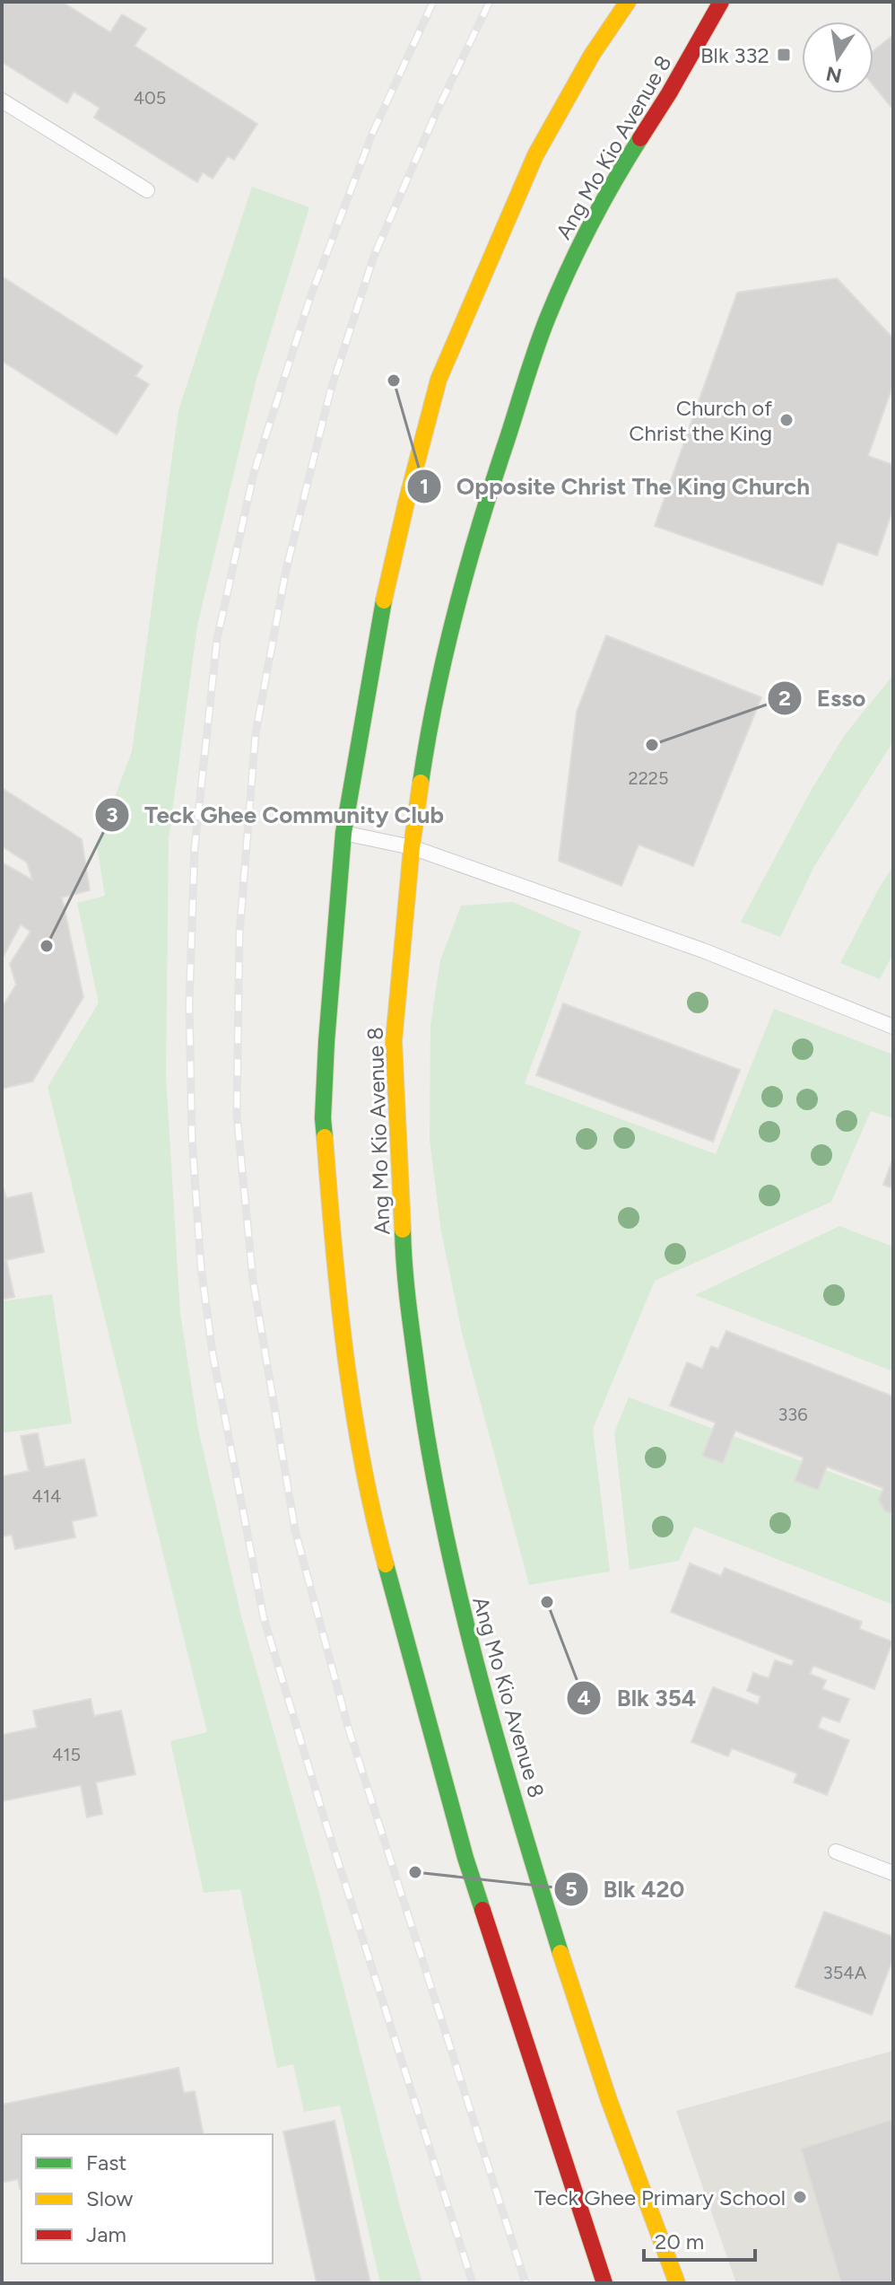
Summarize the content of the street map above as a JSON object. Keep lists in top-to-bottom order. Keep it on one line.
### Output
{"streets":{"main road":["Ang Mo Kio Avenue 8"]},"places":{"transit":["Blk 332"],"other":["Opposite Christ The King Church","Church of Christ the King","Esso","Teck Ghee Community Club","Blk 354","Blk 420","Teck Ghee Primary School"]},"house_numbers":["405","2225","336","414","415","354A"],"legend":["Fast","Slow","Jam"],"scale_bar":"20 m","north":"bottom"}
